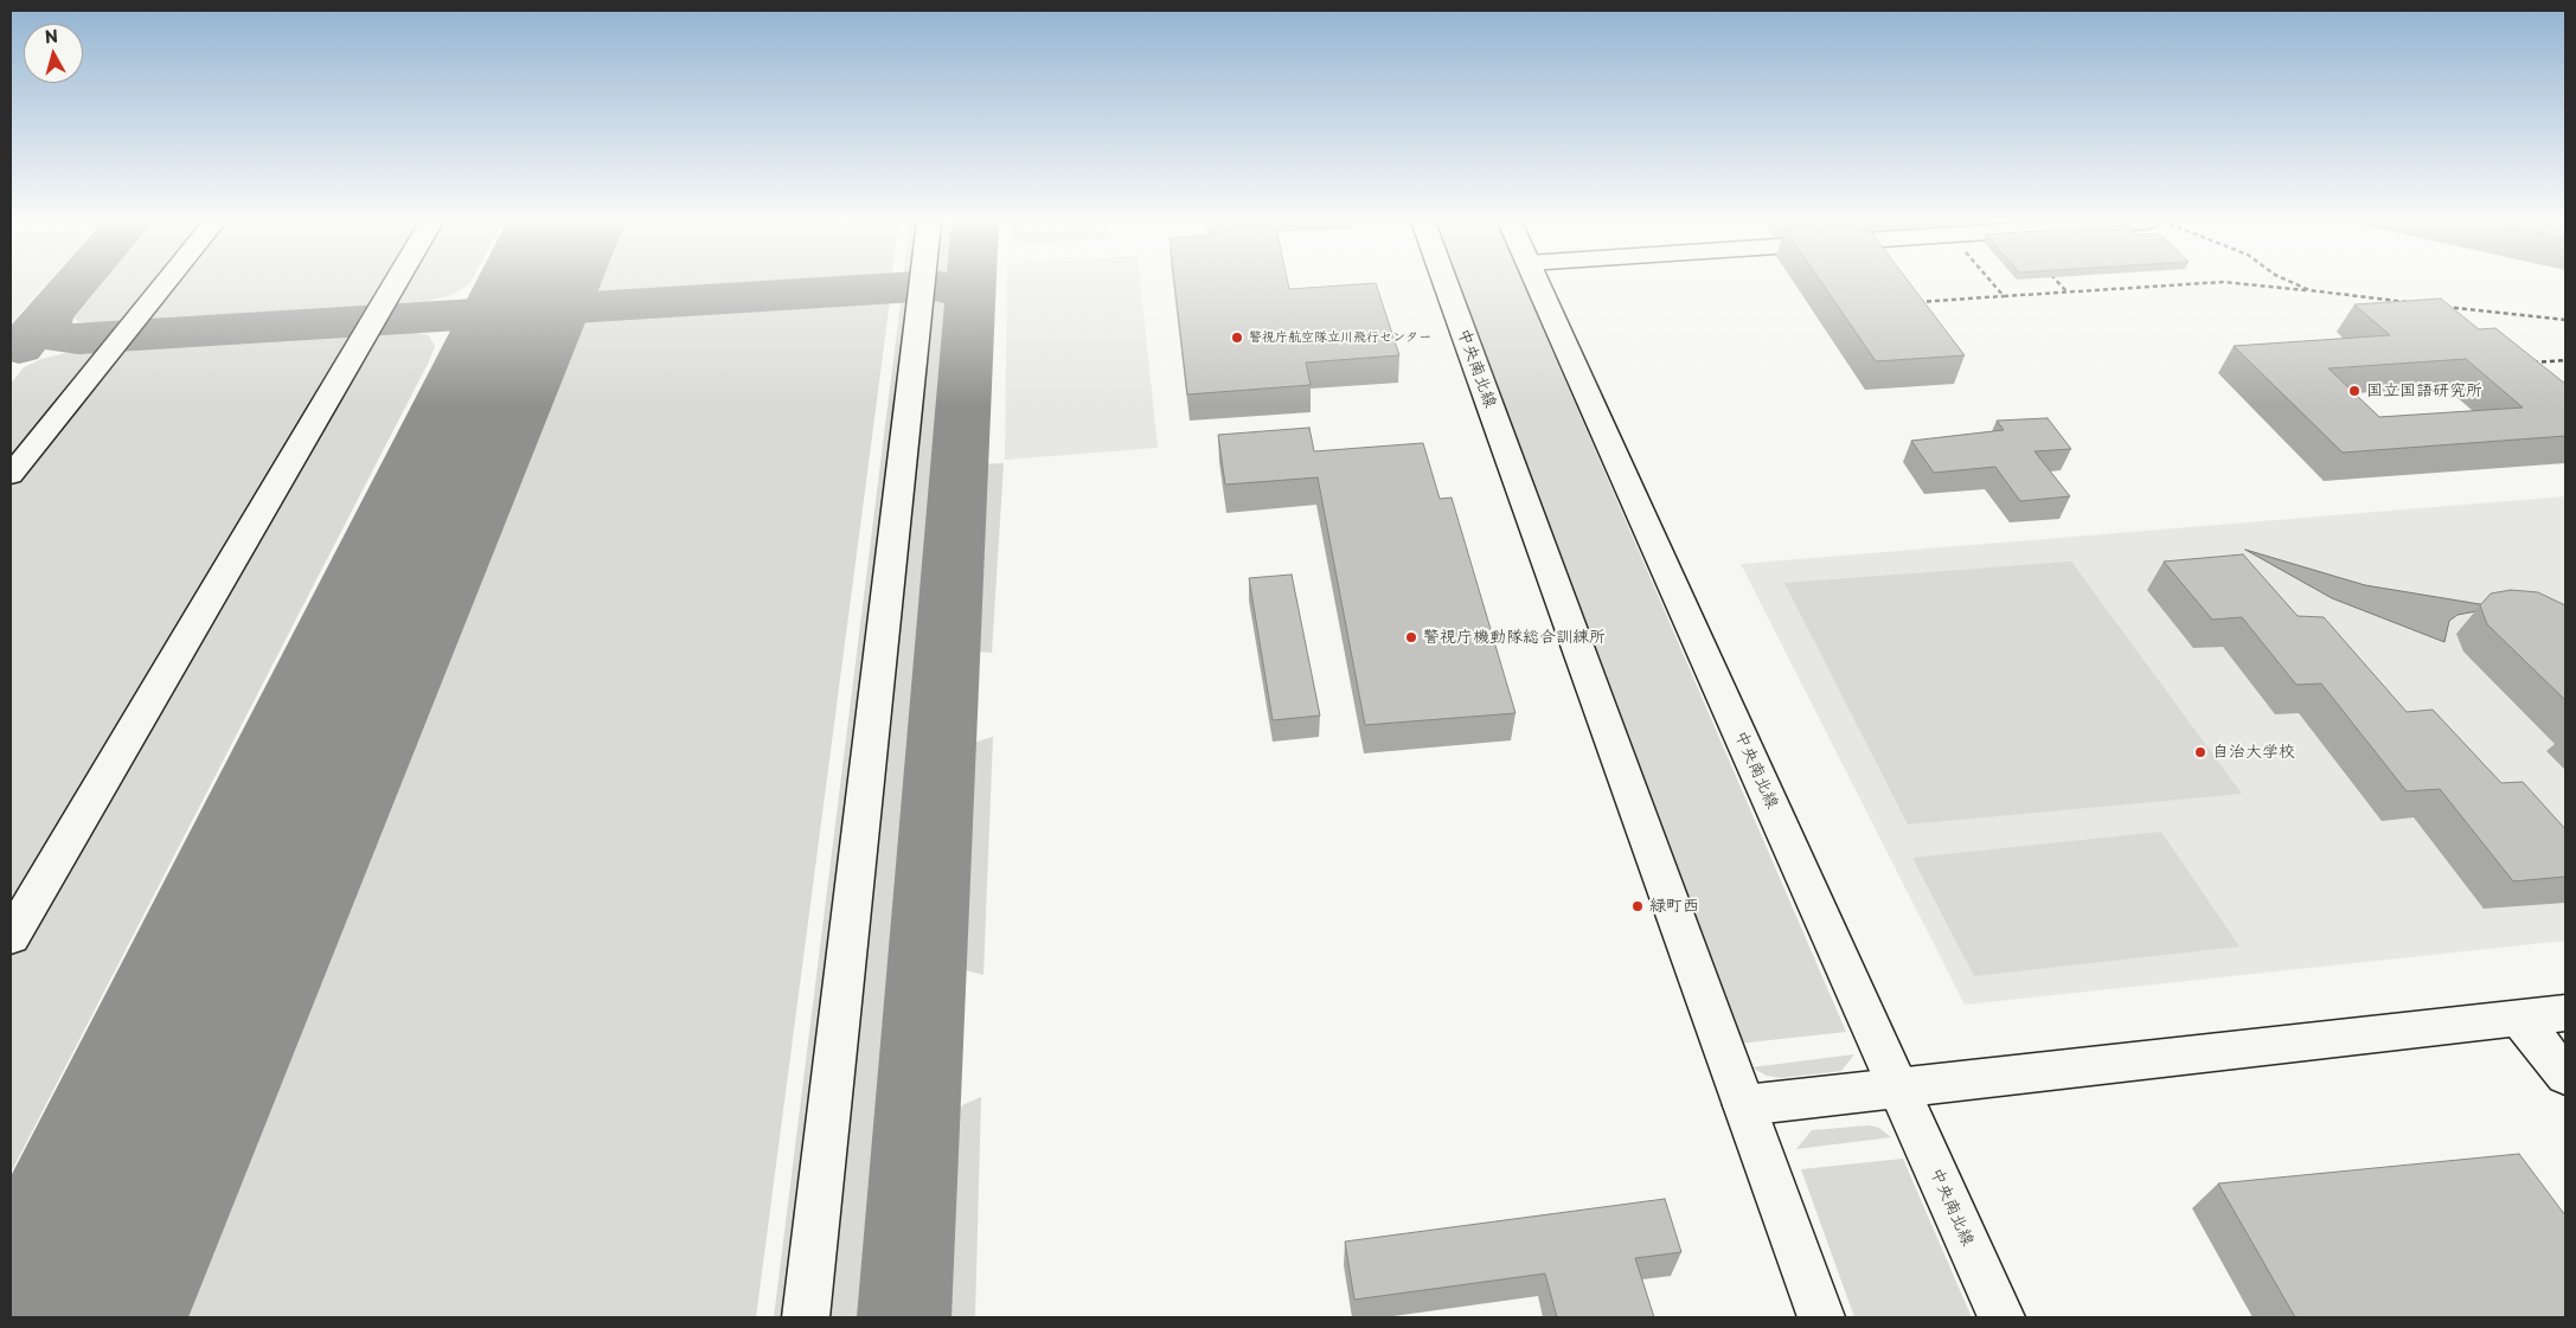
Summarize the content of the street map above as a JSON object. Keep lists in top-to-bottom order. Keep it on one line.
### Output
{"streets":{"main road":["中央南北線"]},"places":["警視庁航空隊立川飛行センター","国立国語研究所","警視庁機動隊総合訓練所","自治大学校","緑町西"],"north":"top"}
